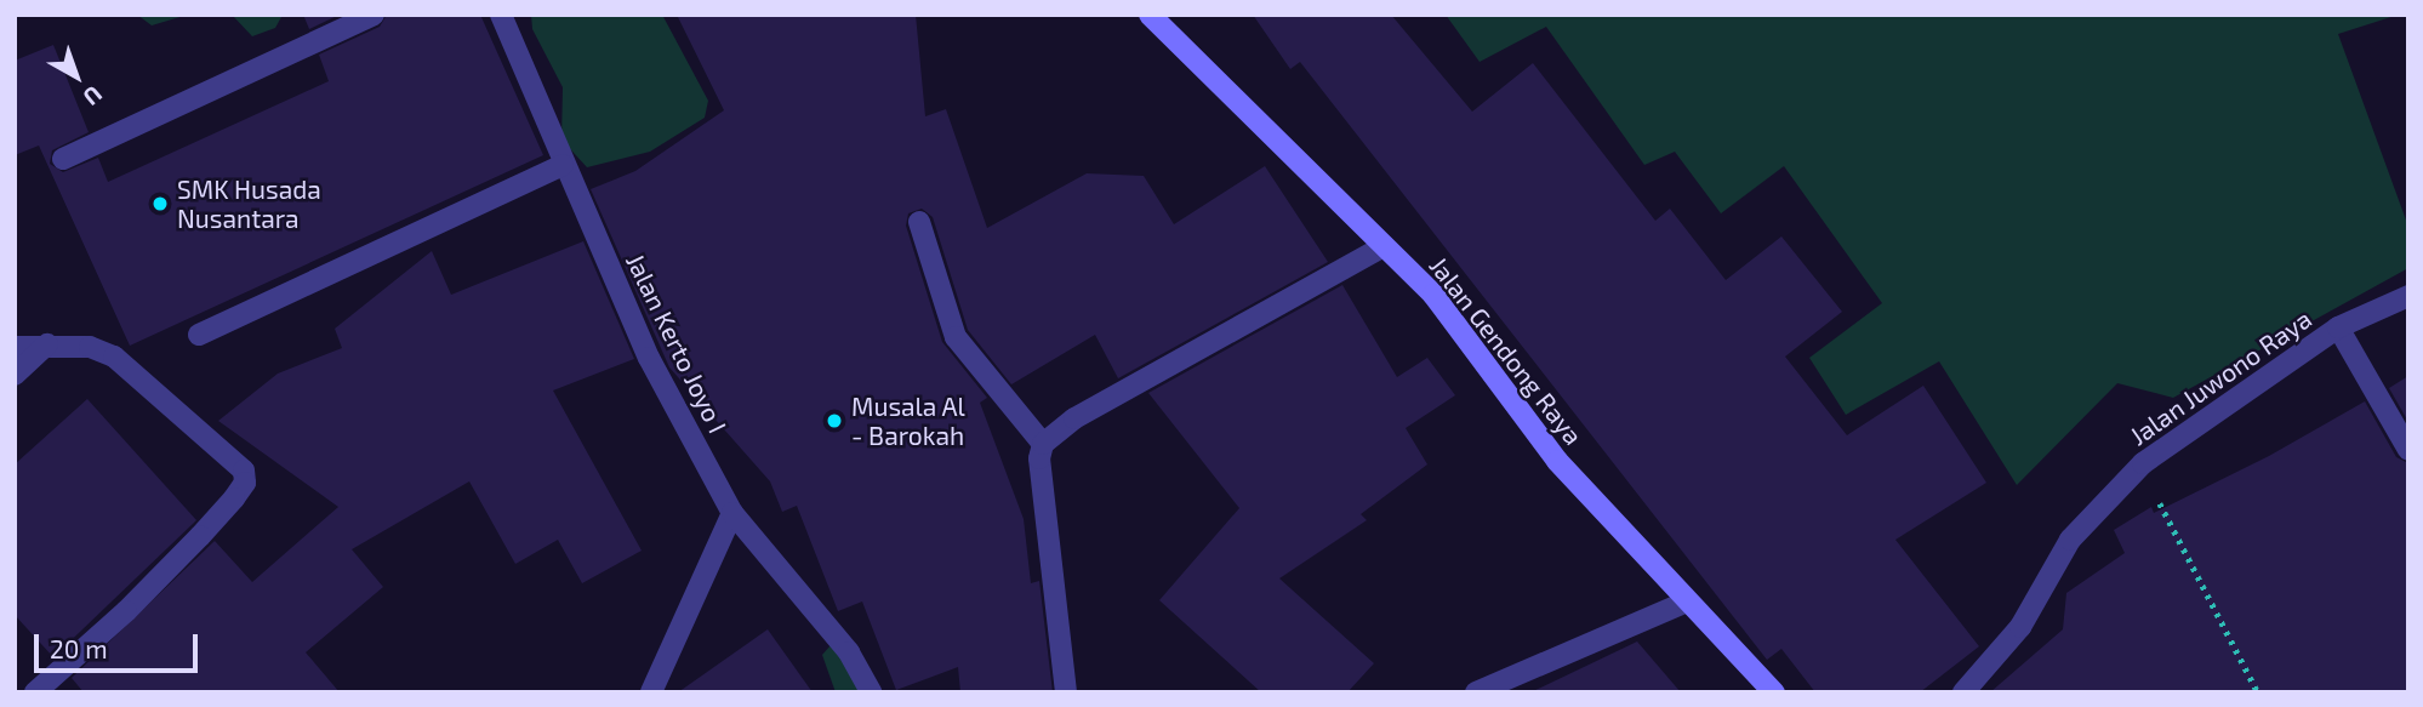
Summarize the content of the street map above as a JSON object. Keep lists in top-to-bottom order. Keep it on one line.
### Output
{"streets":{"main road":["Jalan Gendong Raya"],"street":["Jalan Kerto Joyo I","Jalan Juwono Raya"]},"places":["SMK Husada Nusantara","Musala Al - Barokah"],"scale_bar":"20 m","north":"bottom right"}
